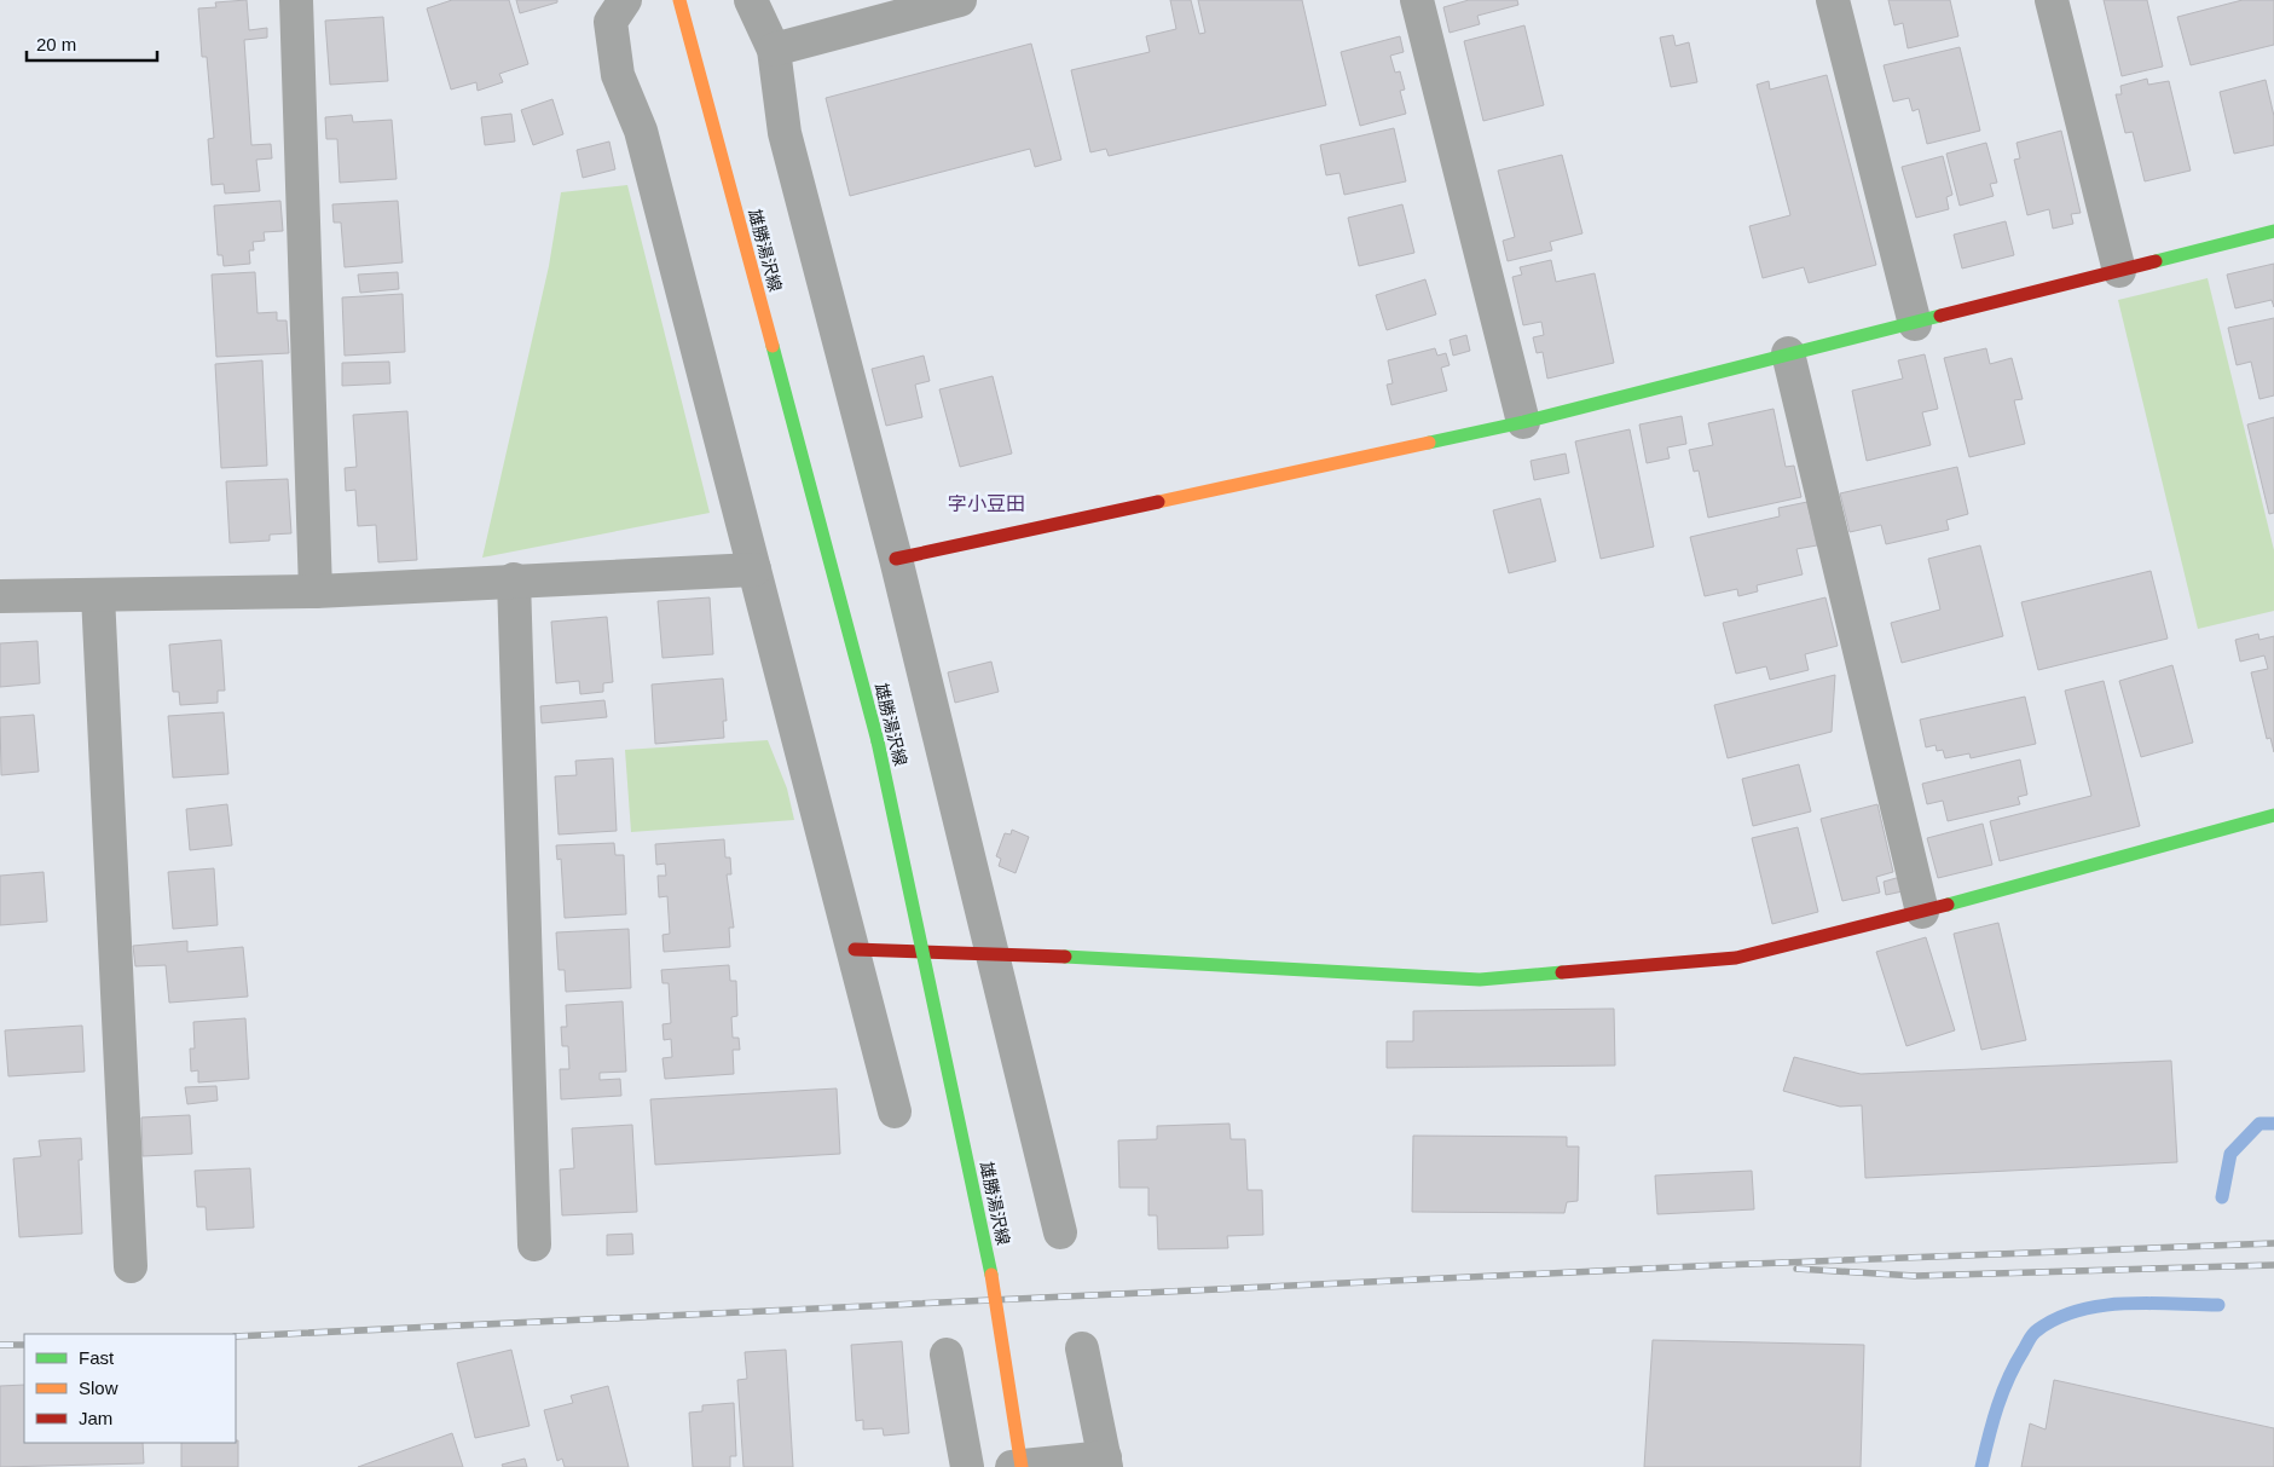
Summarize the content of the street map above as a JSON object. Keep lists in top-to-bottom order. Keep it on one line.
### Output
{"streets":{"street":["雄勝湯沢線"]},"districts":["字小豆田"],"legend":["Fast","Slow","Jam"],"scale_bar":"20 m"}
